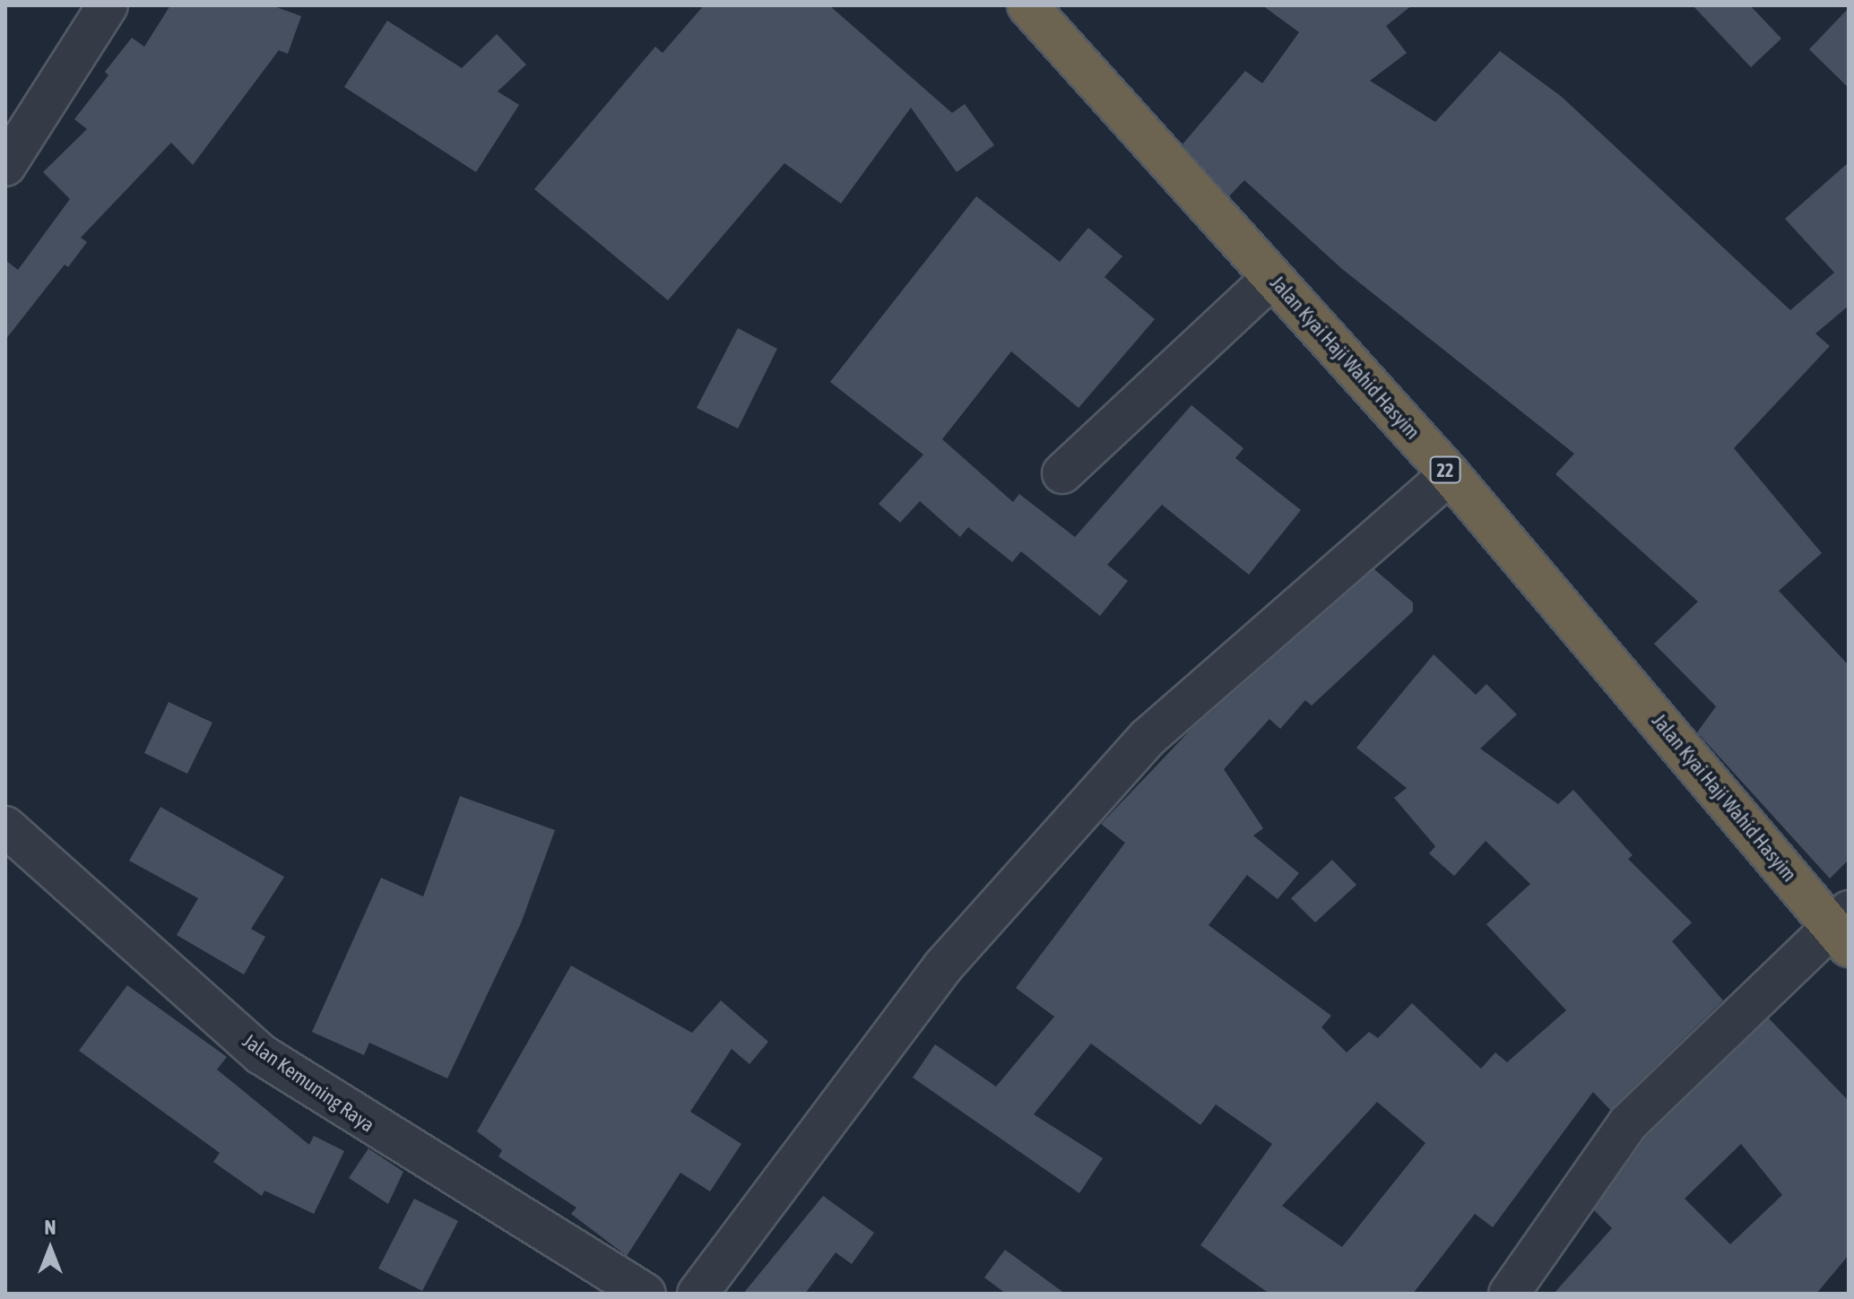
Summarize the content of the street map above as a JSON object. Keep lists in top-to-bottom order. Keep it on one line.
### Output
{"streets":{"highway":["Jalan Kyai Haji Wahid Hasyim","22"],"street":["Jalan Kemuning Raya"]},"north":"top"}
